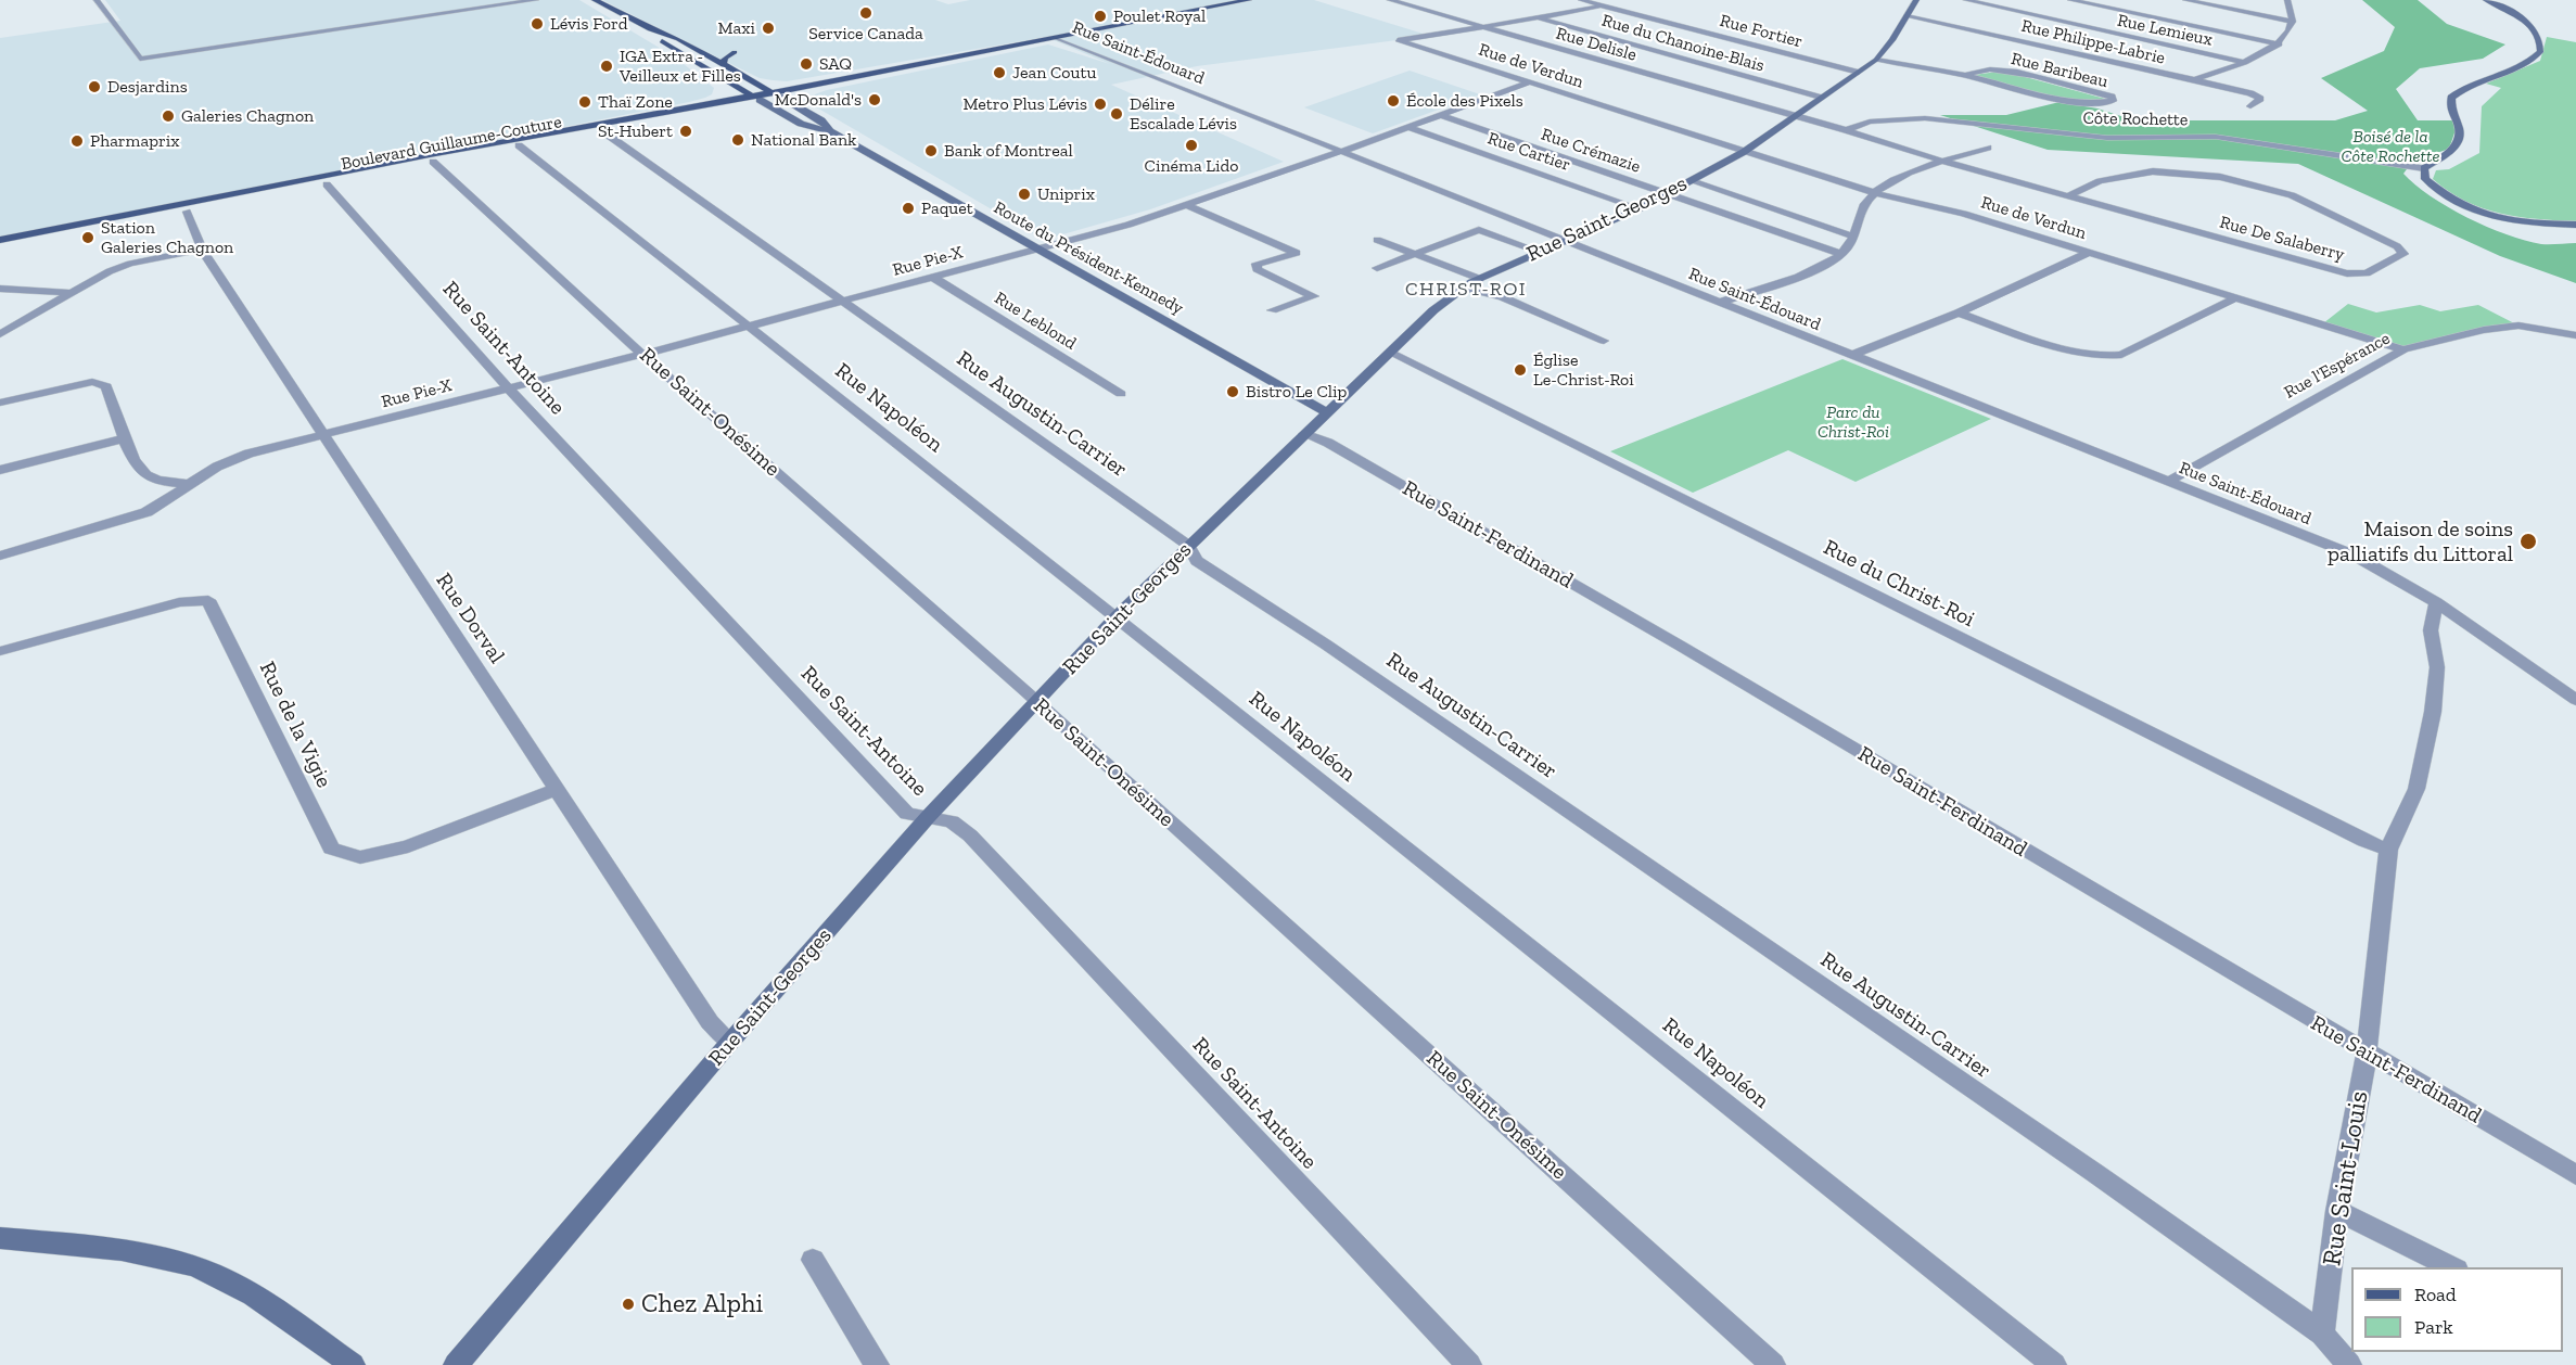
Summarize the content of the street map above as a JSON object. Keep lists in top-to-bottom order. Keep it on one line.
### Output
{"streets":{"main road":["Boulevard Guillaume-Couture","Route du Président-Kennedy"],"street":["Rue Lemieux","Rue Fortier","Rue Philippe-Labrie","Rue du Chanoine-Blais","Rue Delisle","Rue Saint-Édouard","Rue de Verdun","Rue Baribeau","Côte Rochette","Rue Crémazie","Rue Cartier","Rue Saint-Georges","Rue De Salaberry","Rue Pie-X","Rue Leblond","Rue Saint-Antoine","Rue l'Espérance","Rue Napoléon","Rue Saint-Onésime","Rue Augustin-Carrier","Rue Saint-Ferdinand","Rue du Christ-Roi","Rue Dorval","Rue de la Vigie","Rue Saint-Louis"]},"crossings":[["Rue Fortier","Rue Saint-Georges"],["Rue Philippe-Labrie","Rue Saint-Georges"],["Rue du Chanoine-Blais","Rue Saint-Georges"],["Rue Delisle","Rue de Verdun"],["Rue Delisle","Rue Saint-Georges"],["Rue Delisle","Rue De Salaberry"],["Rue Saint-Édouard","Boulevard Guillaume-Couture"],["Rue Saint-Édouard","Rue Saint-Georges"],["Rue Saint-Édouard","Rue Pie-X"],["Rue Saint-Édouard","Rue l'Espérance"],["Rue Saint-Édouard","Rue Saint-Louis"],["Rue de Verdun","Rue Saint-Georges"],["Rue de Verdun","Rue Pie-X"],["Rue de Verdun","Rue l'Espérance"],["Rue Baribeau","Rue Saint-Georges"],["Côte Rochette","Rue De Salaberry"],["Boulevard Guillaume-Couture","Route du Président-Kennedy"],["Boulevard Guillaume-Couture","Rue Saint-Antoine"],["Boulevard Guillaume-Couture","Rue Napoléon"],["Boulevard Guillaume-Couture","Rue Saint-Onésime"],["Boulevard Guillaume-Couture","Rue Augustin-Carrier"],["Boulevard Guillaume-Couture","Rue Dorval"],["Rue Crémazie","Rue Saint-Georges"],["Rue Crémazie","Rue Pie-X"],["Rue Cartier","Rue Saint-Georges"],["Rue Cartier","Rue Pie-X"],["Rue Saint-Georges","Rue De Salaberry"],["Rue Saint-Georges","Route du Président-Kennedy"],["Rue Saint-Georges","Rue Saint-Antoine"],["Rue Saint-Georges","Rue Napoléon"],["Rue Saint-Georges","Rue Saint-Onésime"],["Rue Saint-Georges","Rue Augustin-Carrier"],["Rue Saint-Georges","Rue Saint-Ferdinand"],["Rue Saint-Georges","Rue du Christ-Roi"],["Rue Saint-Georges","Rue Dorval"],["Route du Président-Kennedy","Rue Pie-X"],["Rue Pie-X","Rue Leblond"],["Rue Pie-X","Rue Saint-Antoine"],["Rue Pie-X","Rue Napoléon"],["Rue Pie-X","Rue Saint-Onésime"],["Rue Pie-X","Rue Augustin-Carrier"],["Rue Pie-X","Rue Dorval"],["Rue Augustin-Carrier","Rue Saint-Louis"],["Rue Saint-Ferdinand","Rue Saint-Louis"],["Rue du Christ-Roi","Rue Saint-Louis"],["Rue Dorval","Rue de la Vigie"]],"districts":["CHRIST-ROI"],"parks":["Boisé de la Côte Rochette","Parc du Christ-Roi"],"places":["Service Canada","Poulet Royal","Lévis Ford","Maxi","SAQ","IGA Extra - Veilleux et Filles","Jean Coutu","Desjardins","McDonald's","École des Pixels","Thaï Zone","Metro Plus Lévis","Délire Escalade Lévis","Galeries Chagnon","St-Hubert","National Bank","Pharmaprix","Cinéma Lido","Bank of Montreal","Uniprix","Paquet","Station Galeries Chagnon","Église Le-Christ-Roi","Bistro Le Clip","Maison de soins palliatifs du Littoral","Chez Alphi"],"legend":["Road","Park"]}
